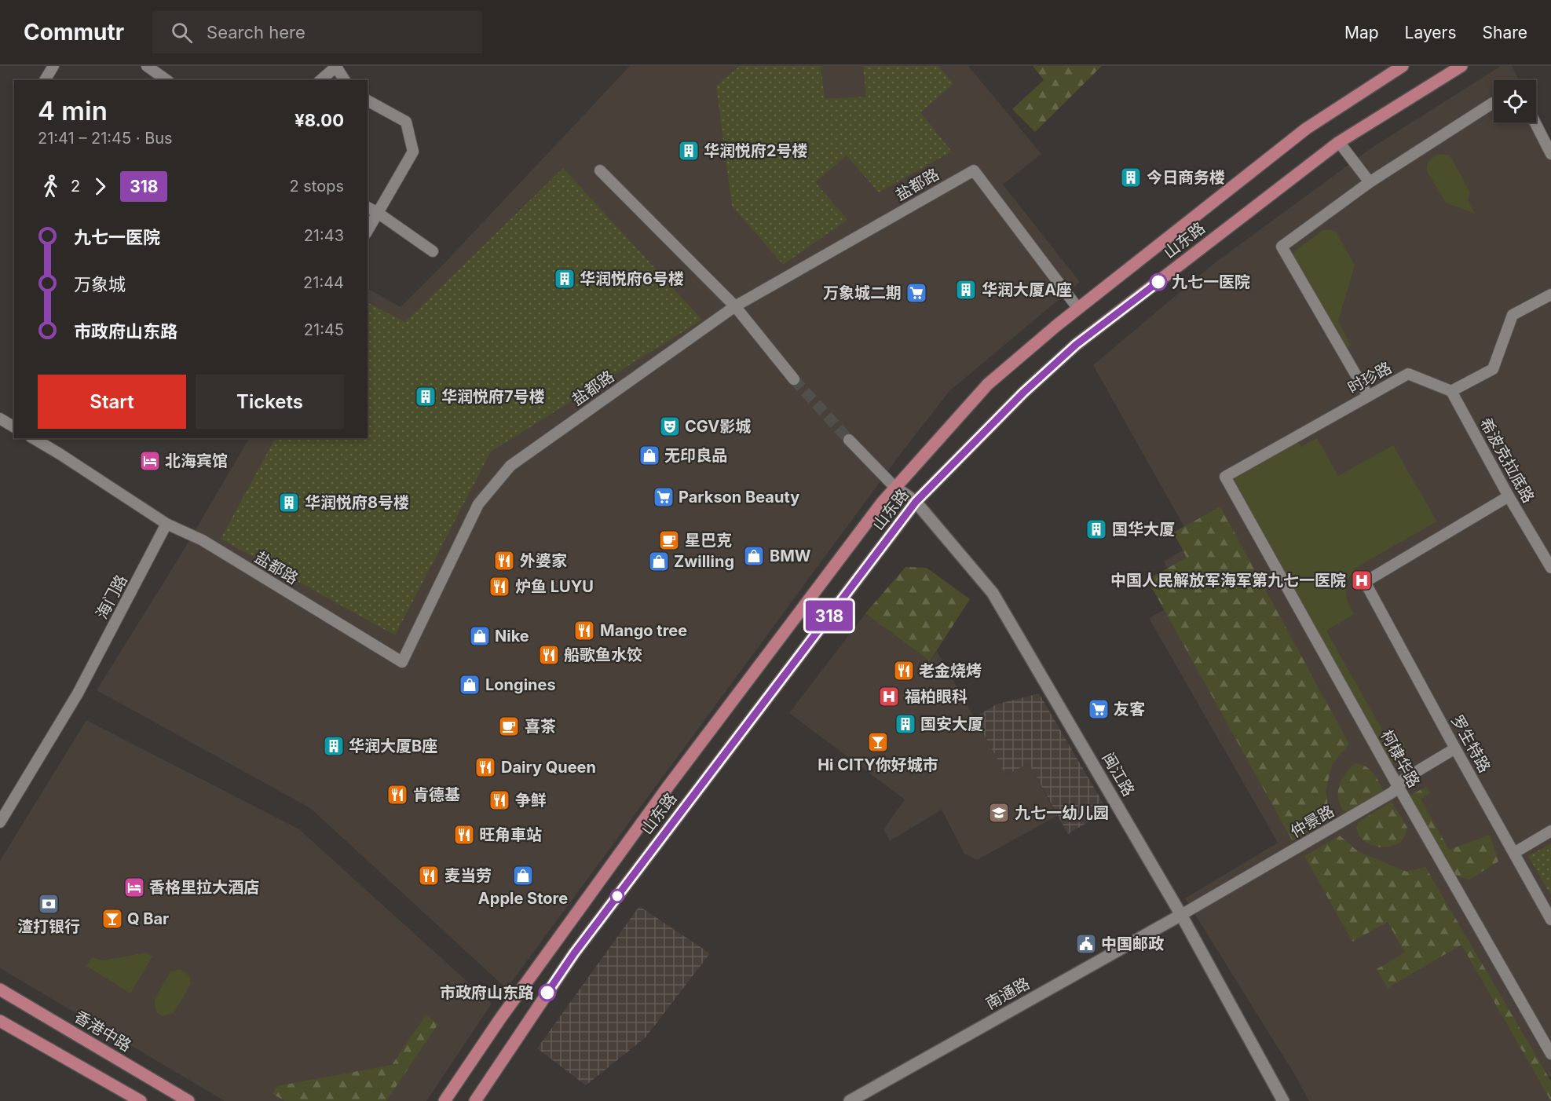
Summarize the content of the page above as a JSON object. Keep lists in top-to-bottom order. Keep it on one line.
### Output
{"streets":{"main road":["山东路","香港中路"],"street":["盐都路","时珍路","希波克拉底路","海门路","罗生特路","柯棣华路","闽江路","仲景路","南通路"]},"crossings":[["盐都路","山东路"],["盐都路","海门路"],["山东路","闽江路"],["时珍路","希波克拉底路"],["时珍路","柯棣华路"],["希波克拉底路","罗生特路"],["罗生特路","仲景路"],["柯棣华路","仲景路"],["闽江路","仲景路"],["闽江路","南通路"],["仲景路","南通路"]],"places":{"building":["华润悦府2号楼","今日商务楼","华润悦府6号楼","华润大厦A座","华润悦府7号楼","华润悦府8号楼","国华大厦","国安大厦","华润大厦B座"],"other":["九七一医院","市政府山东路"],"supermarket":["万象城二期","Parkson Beauty","友客"],"theatre":["CGV影城"],"shop":["无印良品","BMW","Zwilling","Nike","Longines","Apple Store"],"hotel":["北海宾馆","香格里拉大酒店"],"cafe":["星巴克","喜茶"],"restaurant":["外婆家","炉鱼 LUYU","Mango tree","船歌鱼水饺","老金烧烤","Dairy Queen","肯德基","争鲜","旺角車站","麦当劳"],"hospital":["中国人民解放军海军第九七一医院","福柏眼科"],"bar":["Hi CITY你好城市","Q Bar"],"school or university":["九七一幼儿园"],"bank":["渣打银行"],"public building":["中国邮政"]},"lines":["bus line 318"],"page":{"header":"Commutr","search":"Search here","nav":["Map","Layers","Share"],"on_map":"318","heading":["4 min","21:41 – 21:45 · Bus","¥8.00"],"legs":["2","318","2 stops"],"list":[{"name":"九七一医院","value":"21:43"},{"name":"万象城","value":"21:44"},{"name":"市政府山东路","value":"21:45"}],"buttons":["Start","Tickets"]}}
